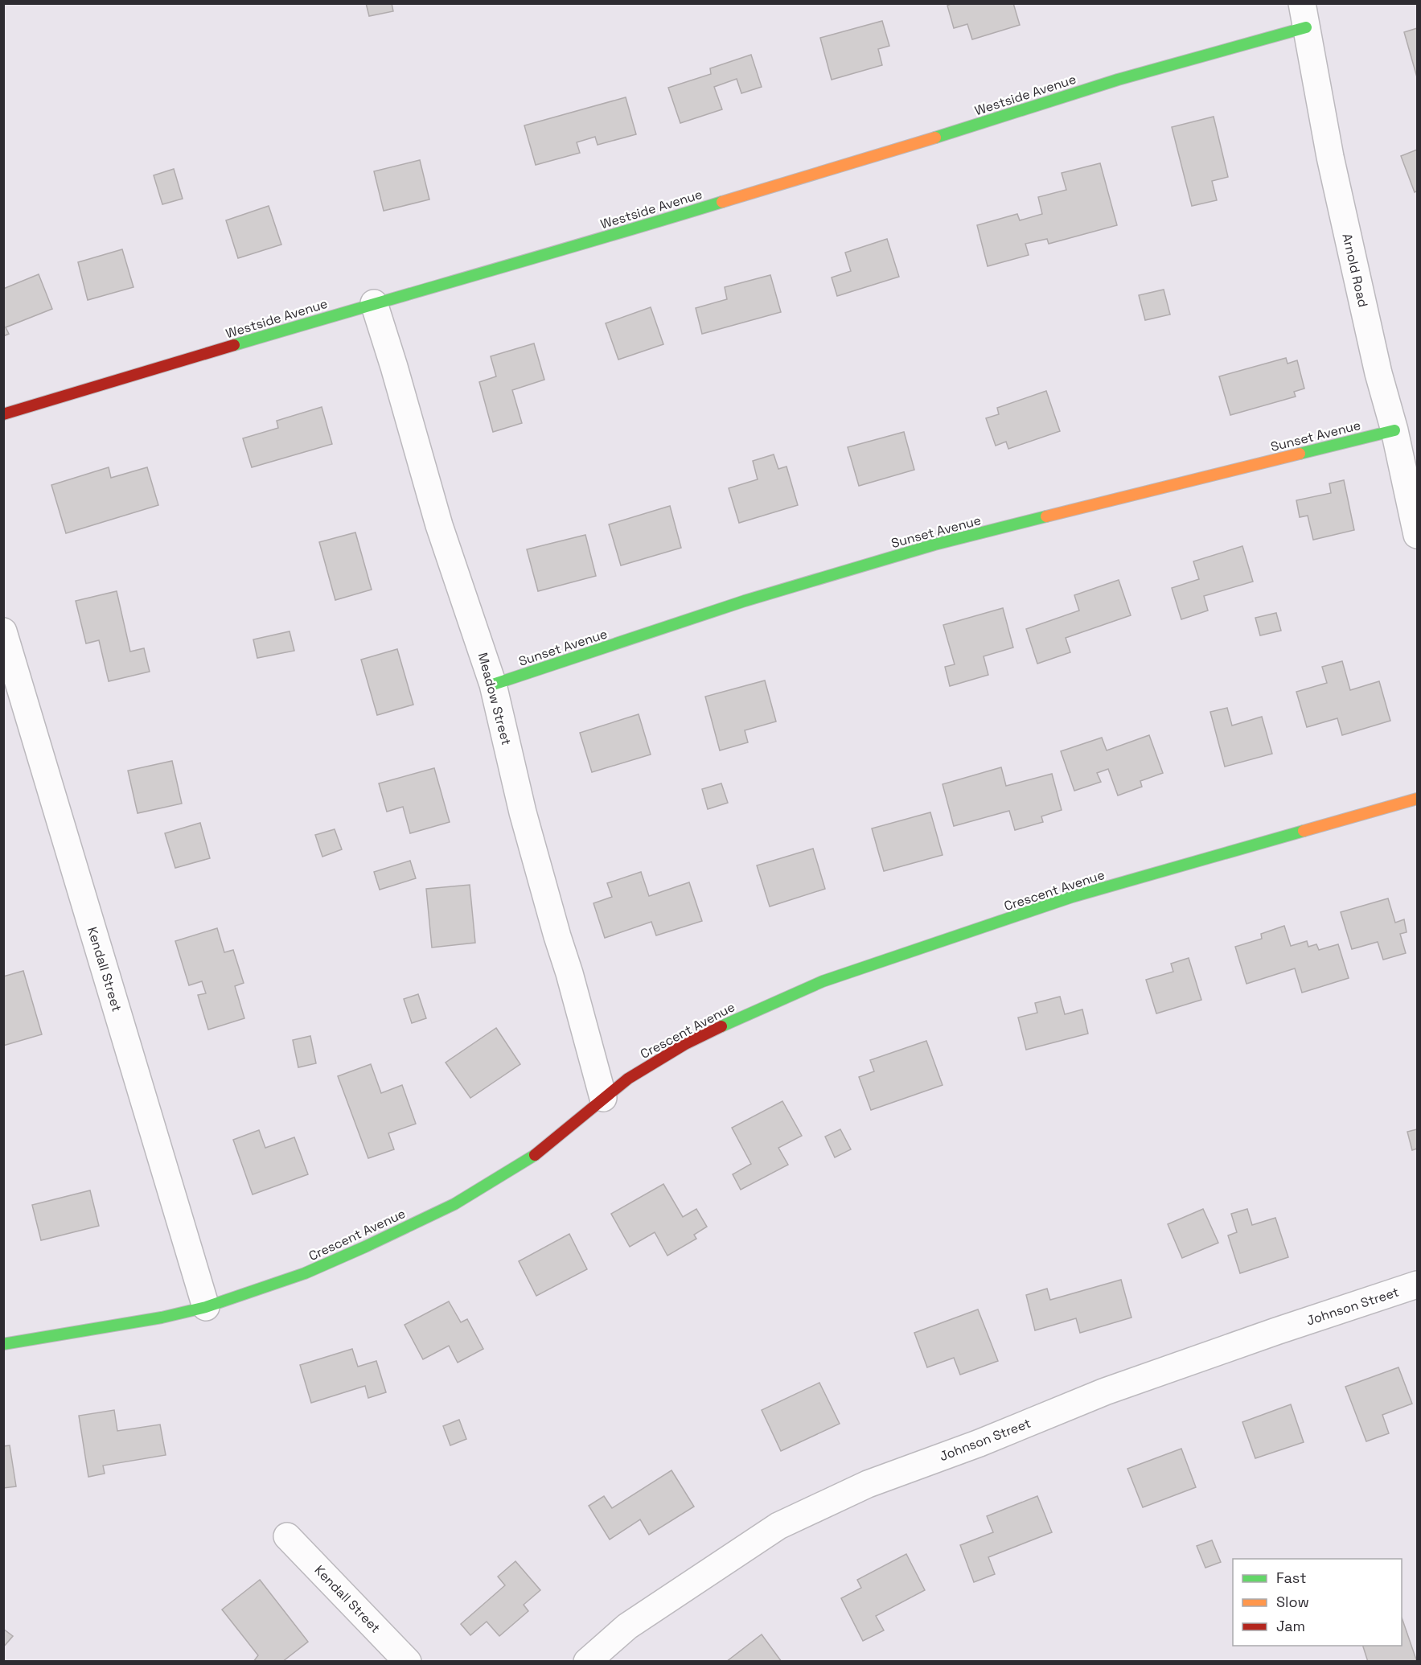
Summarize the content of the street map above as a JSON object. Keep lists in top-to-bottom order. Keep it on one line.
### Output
{"streets":{"street":["Westside Avenue","Arnold Road","Sunset Avenue","Meadow Street","Crescent Avenue","Kendall Street","Johnson Street"]},"crossings":[["Westside Avenue","Arnold Road"],["Westside Avenue","Meadow Street"],["Arnold Road","Sunset Avenue"],["Sunset Avenue","Meadow Street"],["Meadow Street","Crescent Avenue"],["Crescent Avenue","Kendall Street"]],"legend":["Fast","Slow","Jam"]}
